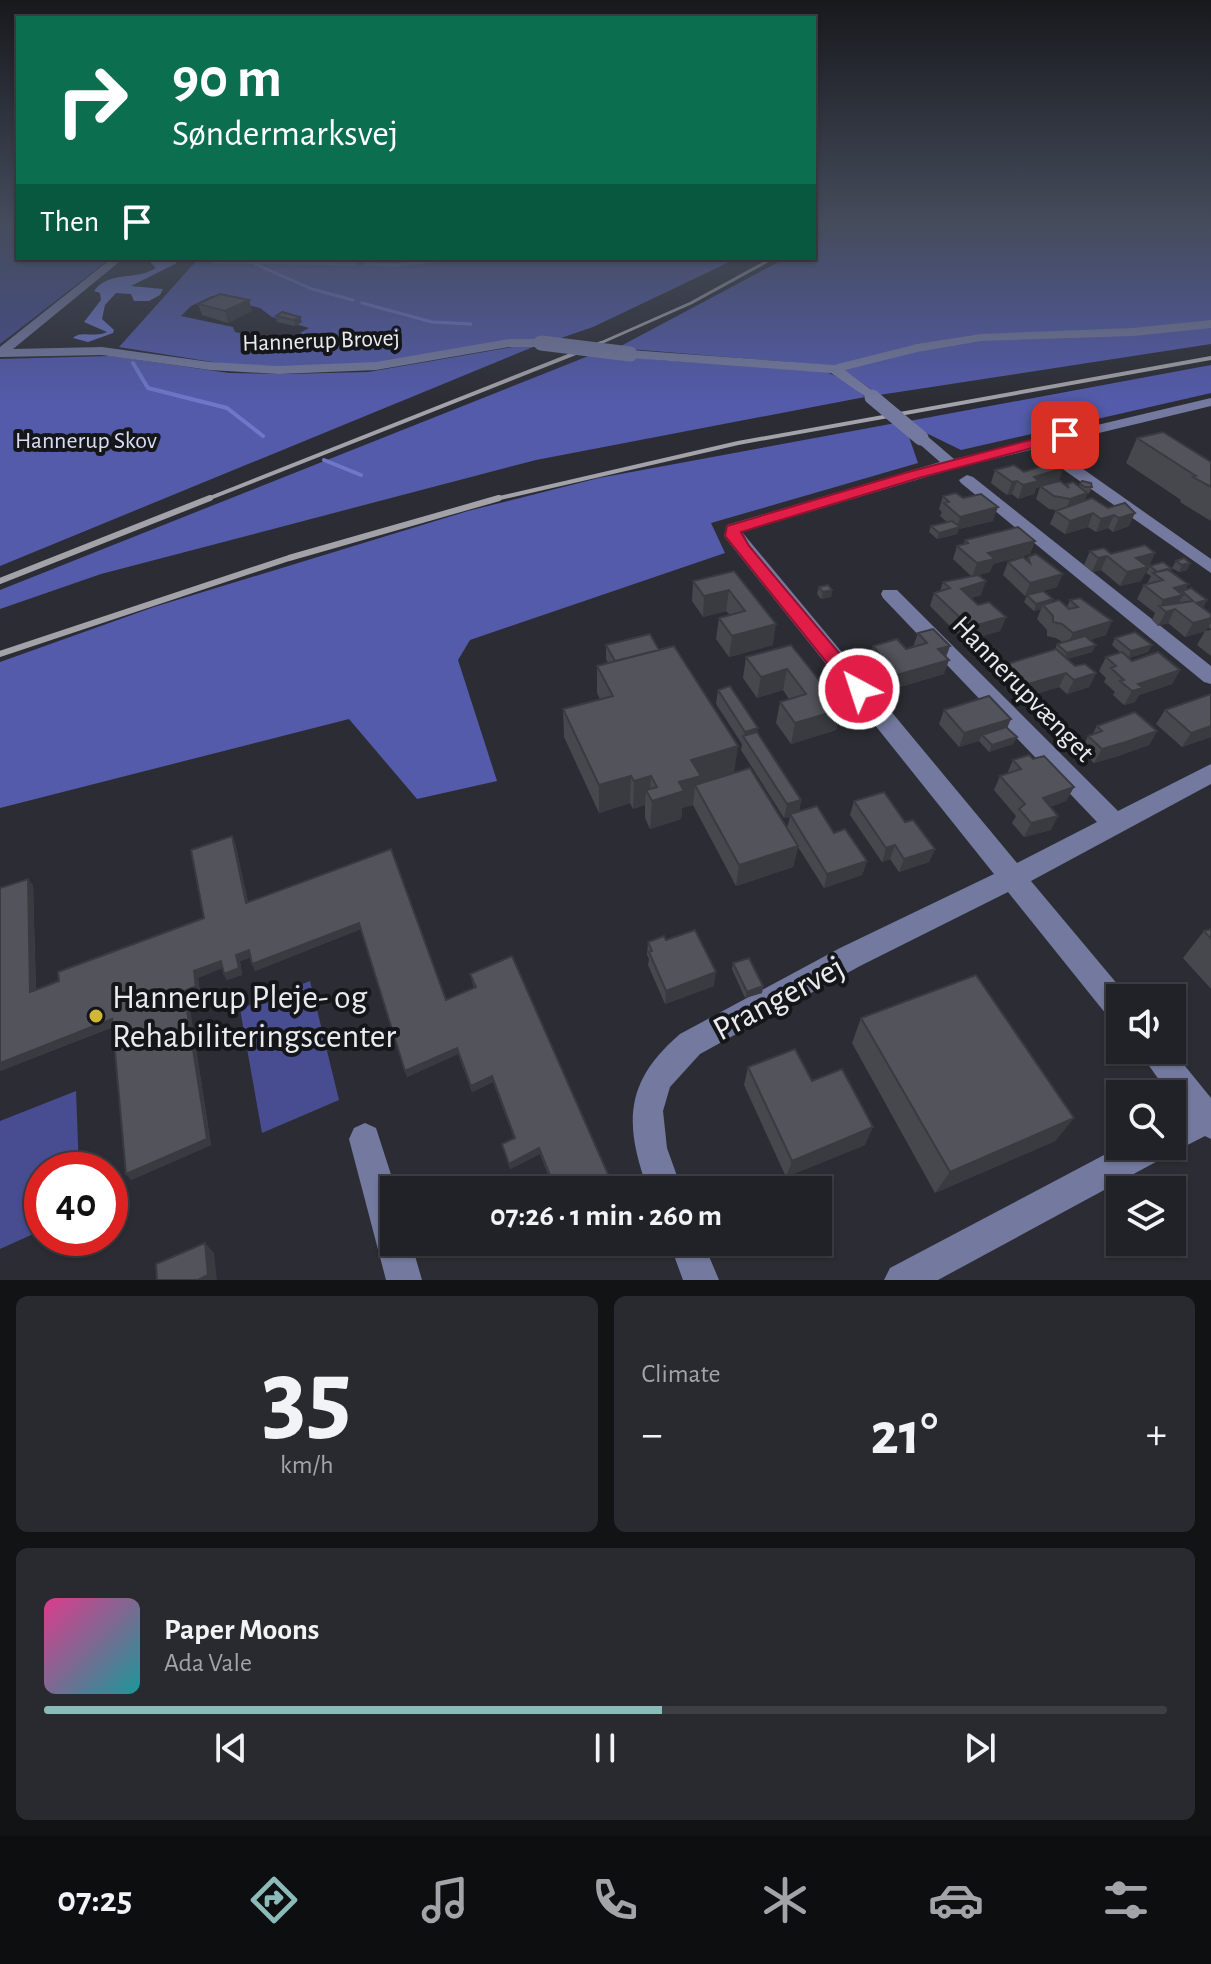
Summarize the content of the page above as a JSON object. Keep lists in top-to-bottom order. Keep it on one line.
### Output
{"streets":{"street":["Hannerup Brovej","Hannerupvænget","Prangervej"]},"parks":["Hannerup Skov"],"places":["Hannerup Pleje- og Rehabiliteringscenter"],"page":{"turn":["90 m","Søndermarksvej"],"then":"Then","limit":"40","trip":"07:26 · 1 min · 260 m","tile":[["35","km/h"],"Climate"],"heat":["−","21°","+"],"song":["Paper Moons","Ada Vale"],"tabs":"07:25"}}
